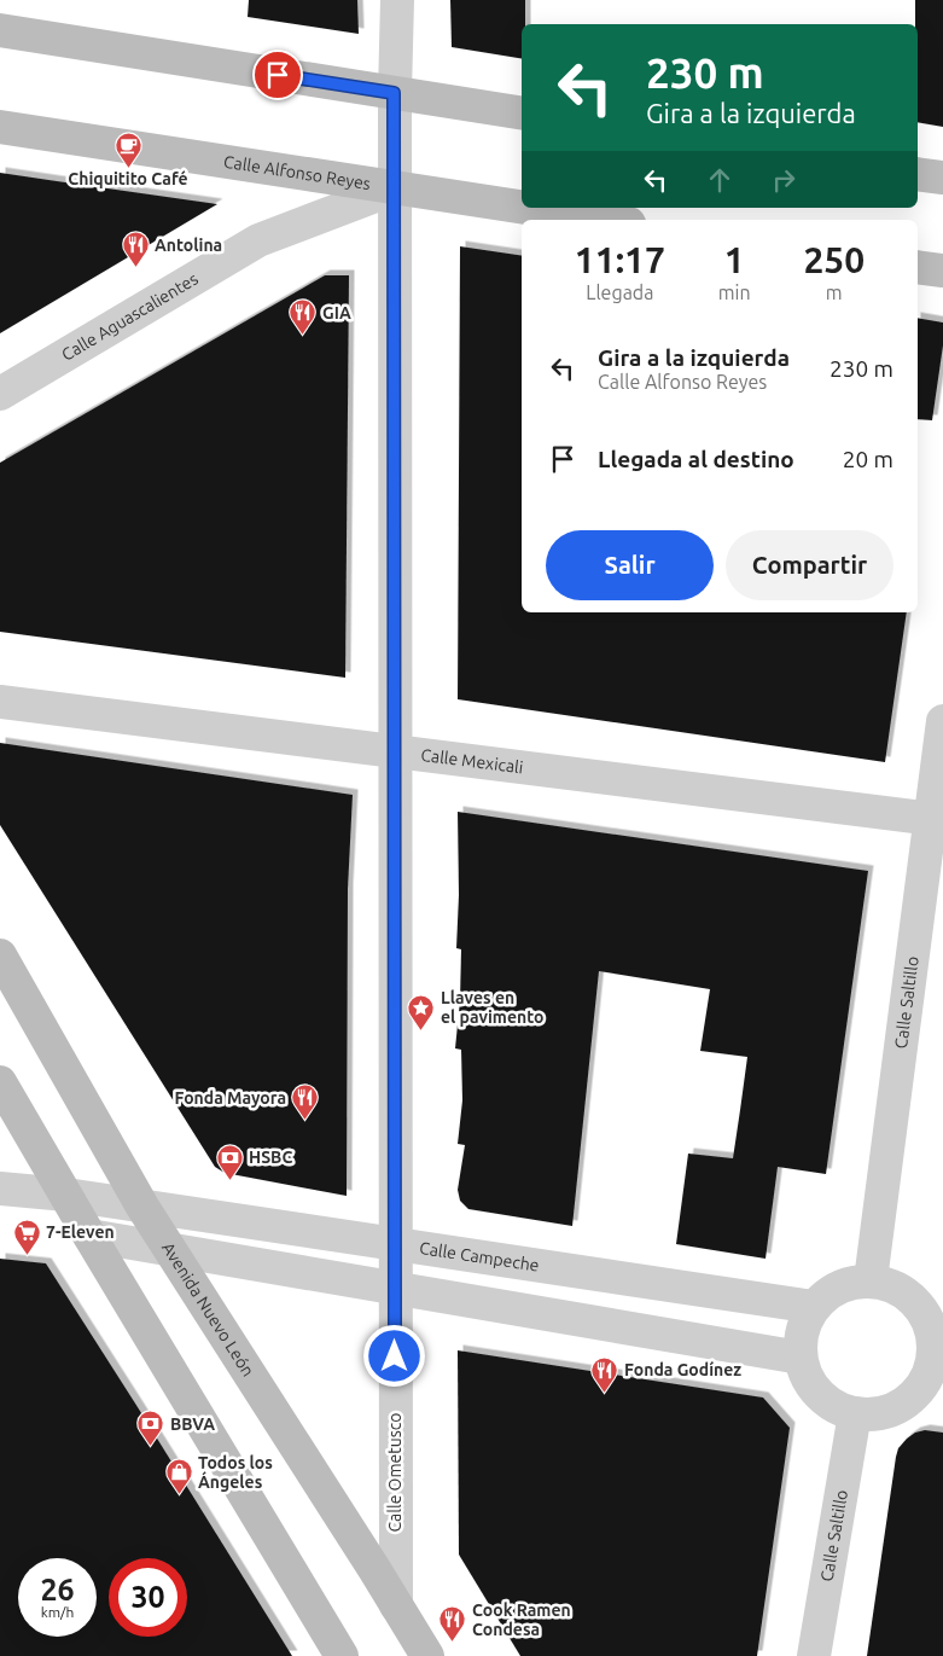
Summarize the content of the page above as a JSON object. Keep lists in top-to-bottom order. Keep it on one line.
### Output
{"streets":{"main road":["Calle Alfonso Reyes","Avenida Nuevo León"],"street":["Calle Aguascalientes","Calle Mexicali","Calle Saltillo","Calle Campeche","Calle Ometusco"]},"crossings":[["Calle Alfonso Reyes","Calle Aguascalientes"],["Calle Alfonso Reyes","Calle Ometusco"],["Calle Aguascalientes","Calle Ometusco"],["Calle Mexicali","Calle Saltillo"],["Calle Mexicali","Calle Ometusco"],["Calle Saltillo","Calle Campeche"],["Calle Campeche","Avenida Nuevo León"],["Calle Campeche","Calle Ometusco"],["Avenida Nuevo León","Calle Ometusco"]],"places":{"cafe":["Chiquitito Café"],"restaurant":["Antolina","GIA","Fonda Mayora","Fonda Godínez","Cook Ramen Condesa"],"place":["Llaves en el pavimento"],"bank":["HSBC","BBVA"],"supermarket":["7-Eleven"],"shop":["Todos los Ángeles"]},"page":{"turn":["230 m","Gira a la izquierda"],"eta":["11:17","Llegada","1","min","250","m"],"list":[{"name":"Gira a la izquierda","note":"Calle Alfonso Reyes","value":"230 m"},{"name":"Llegada al destino","value":"20 m"}],"buttons":["Salir","Compartir"],"speed":"26 km/h","limit":"30"}}
